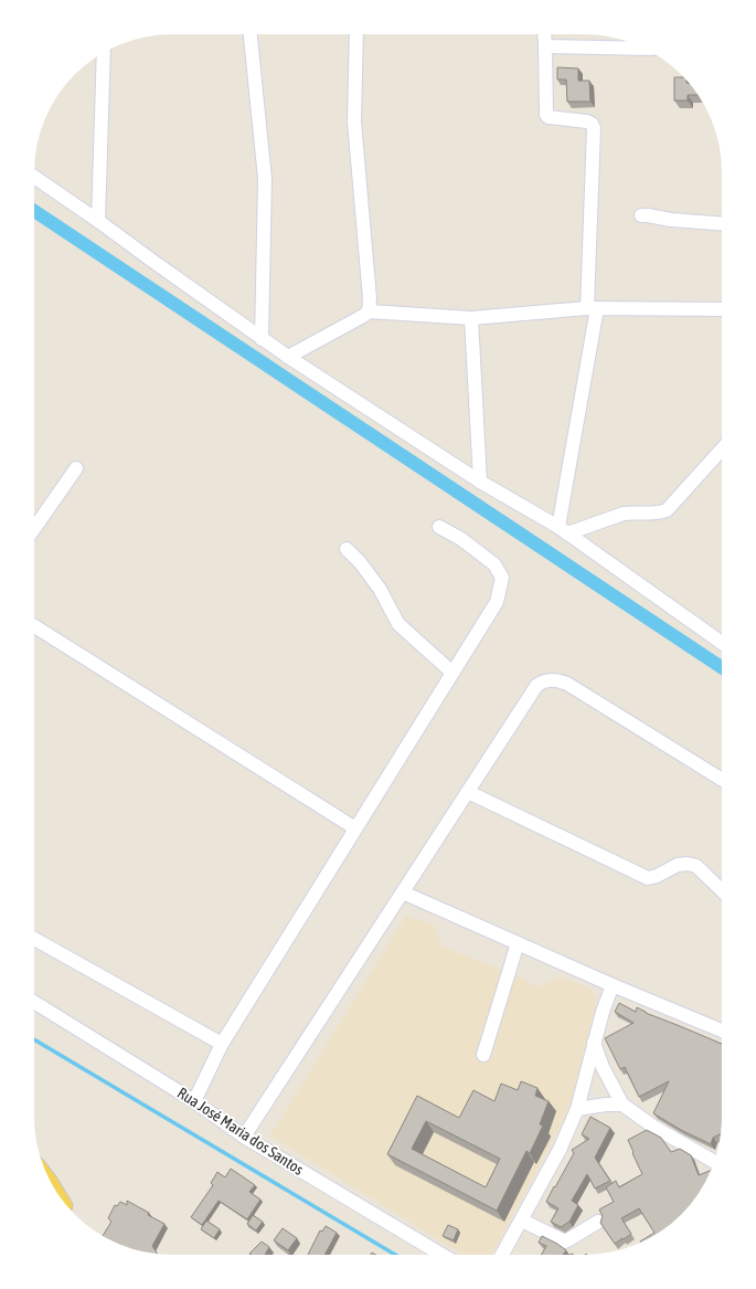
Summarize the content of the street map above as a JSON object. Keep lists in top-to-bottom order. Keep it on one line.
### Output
{"streets":{"street":["Rua José Maria dos Santos"]}}
